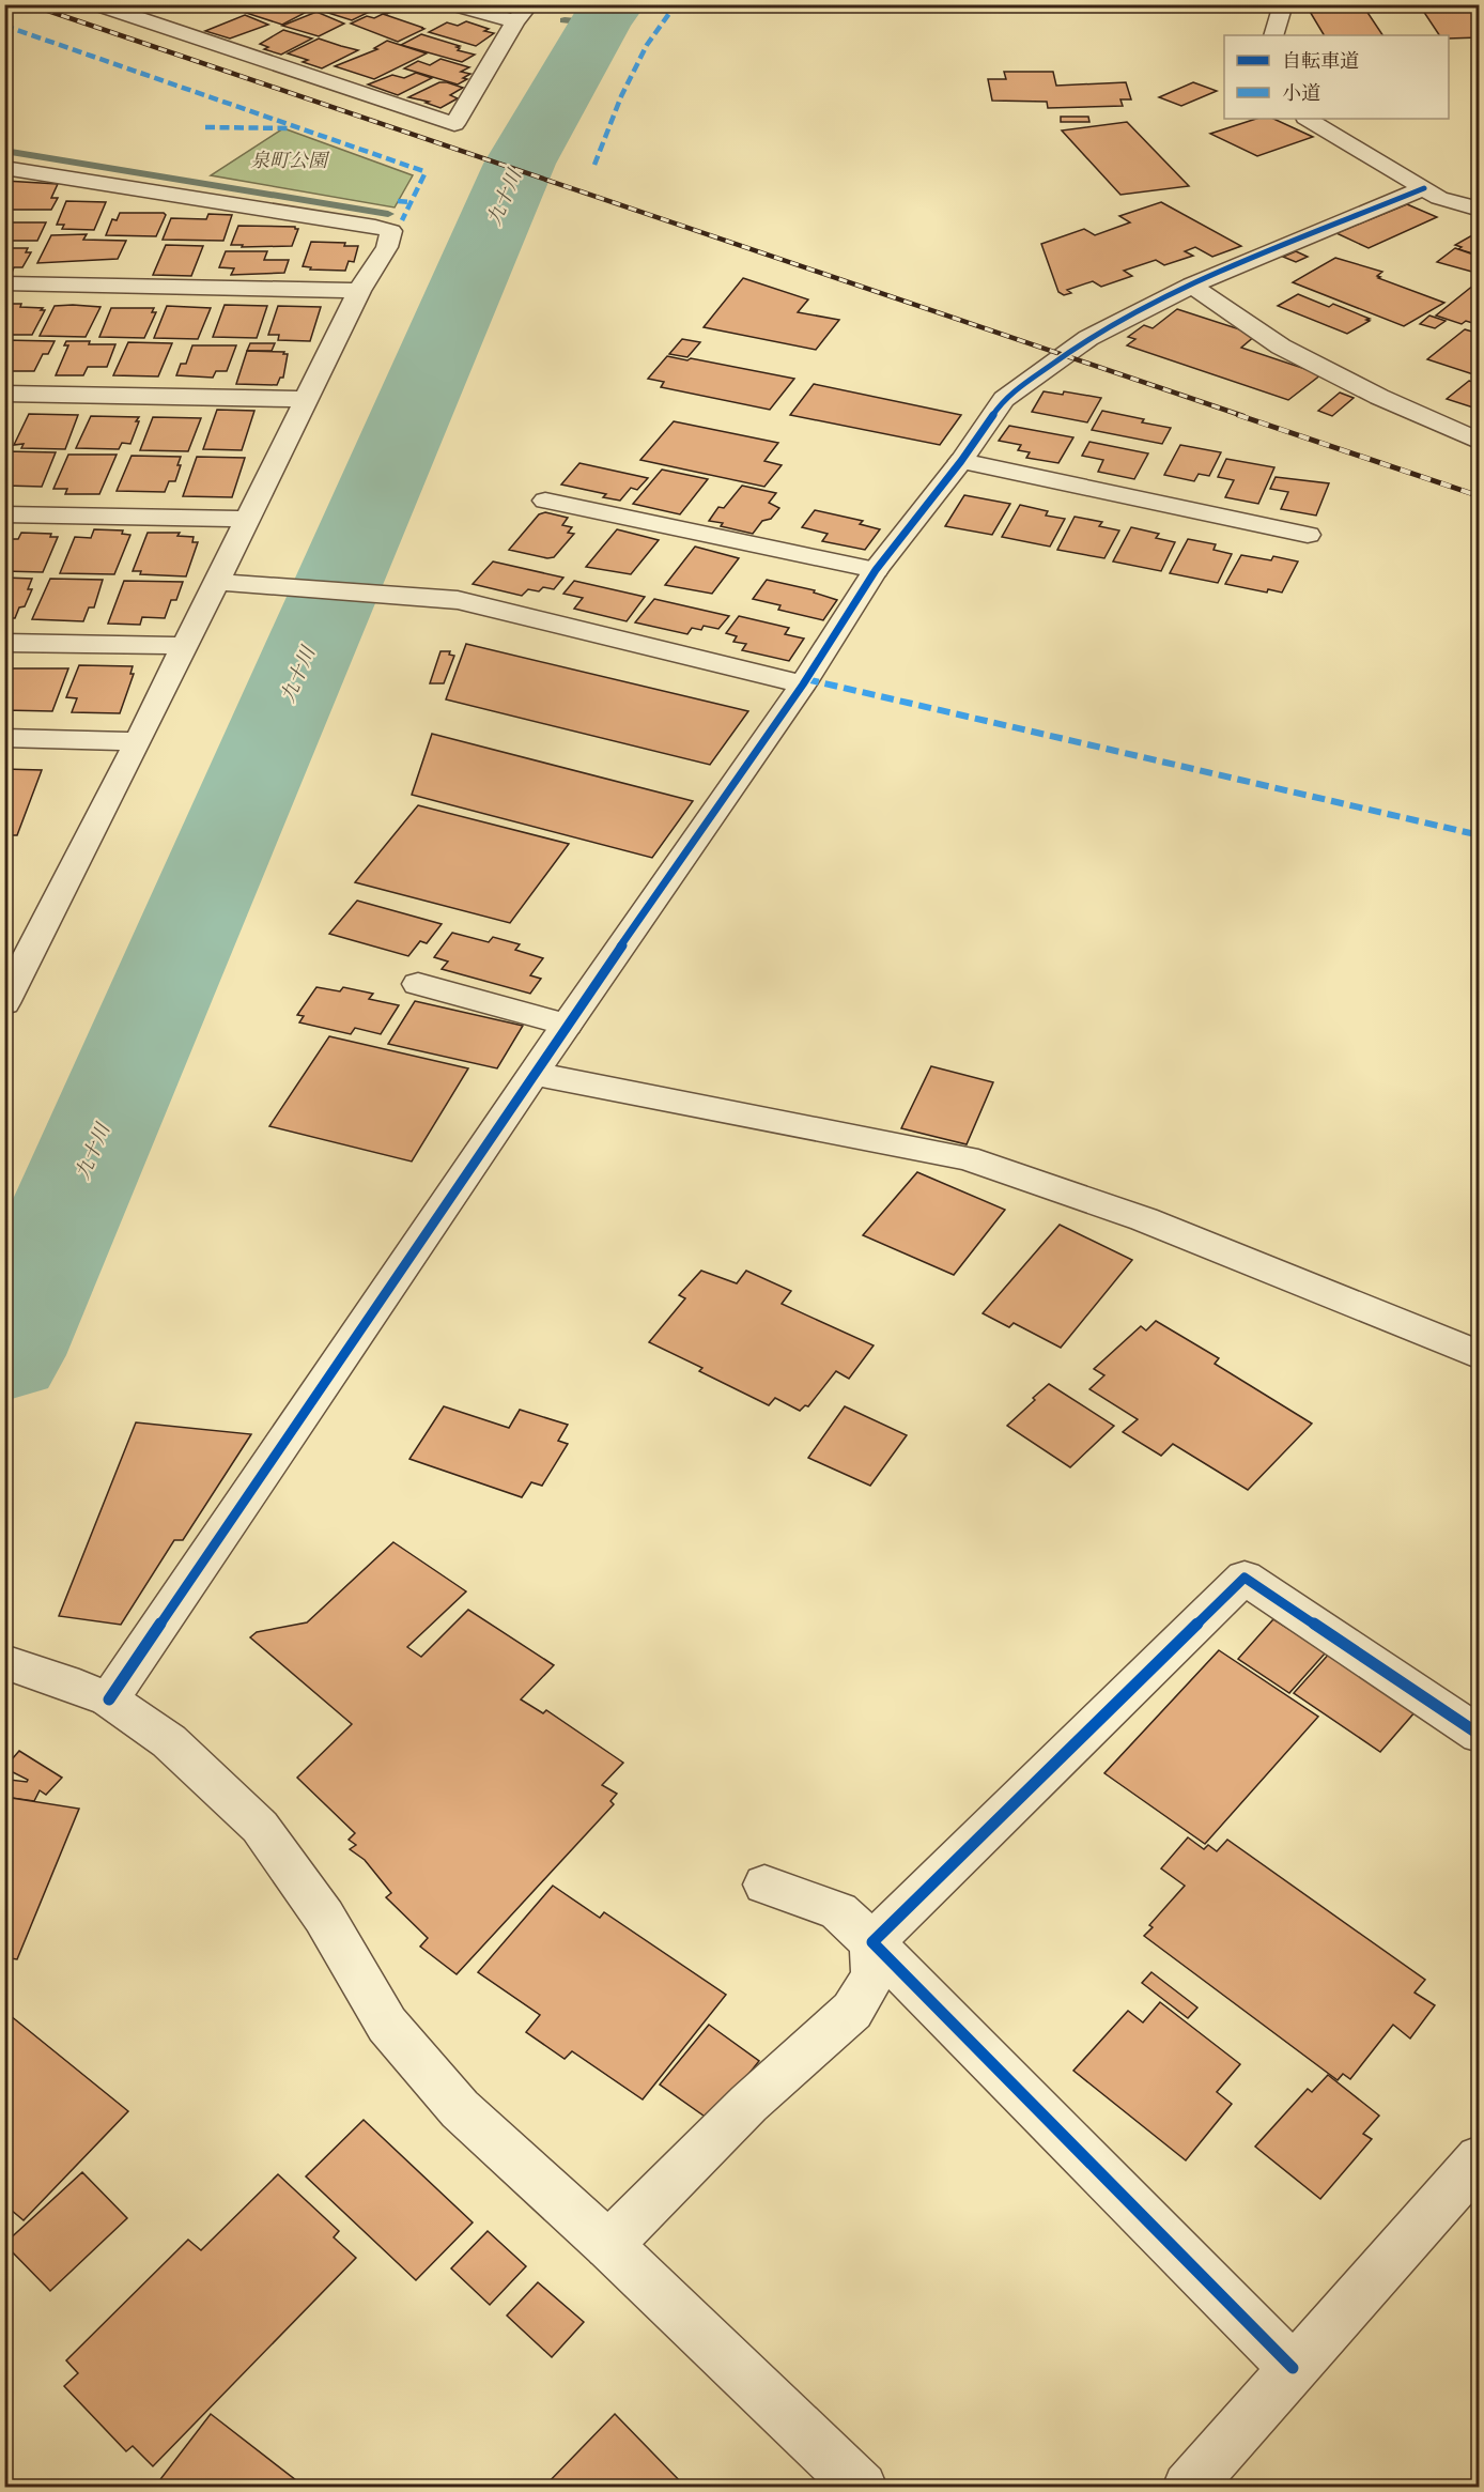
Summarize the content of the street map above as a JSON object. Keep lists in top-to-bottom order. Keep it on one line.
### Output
{"water":["九十川"],"parks":["泉町公園"],"legend":["自転車道","小道"]}
